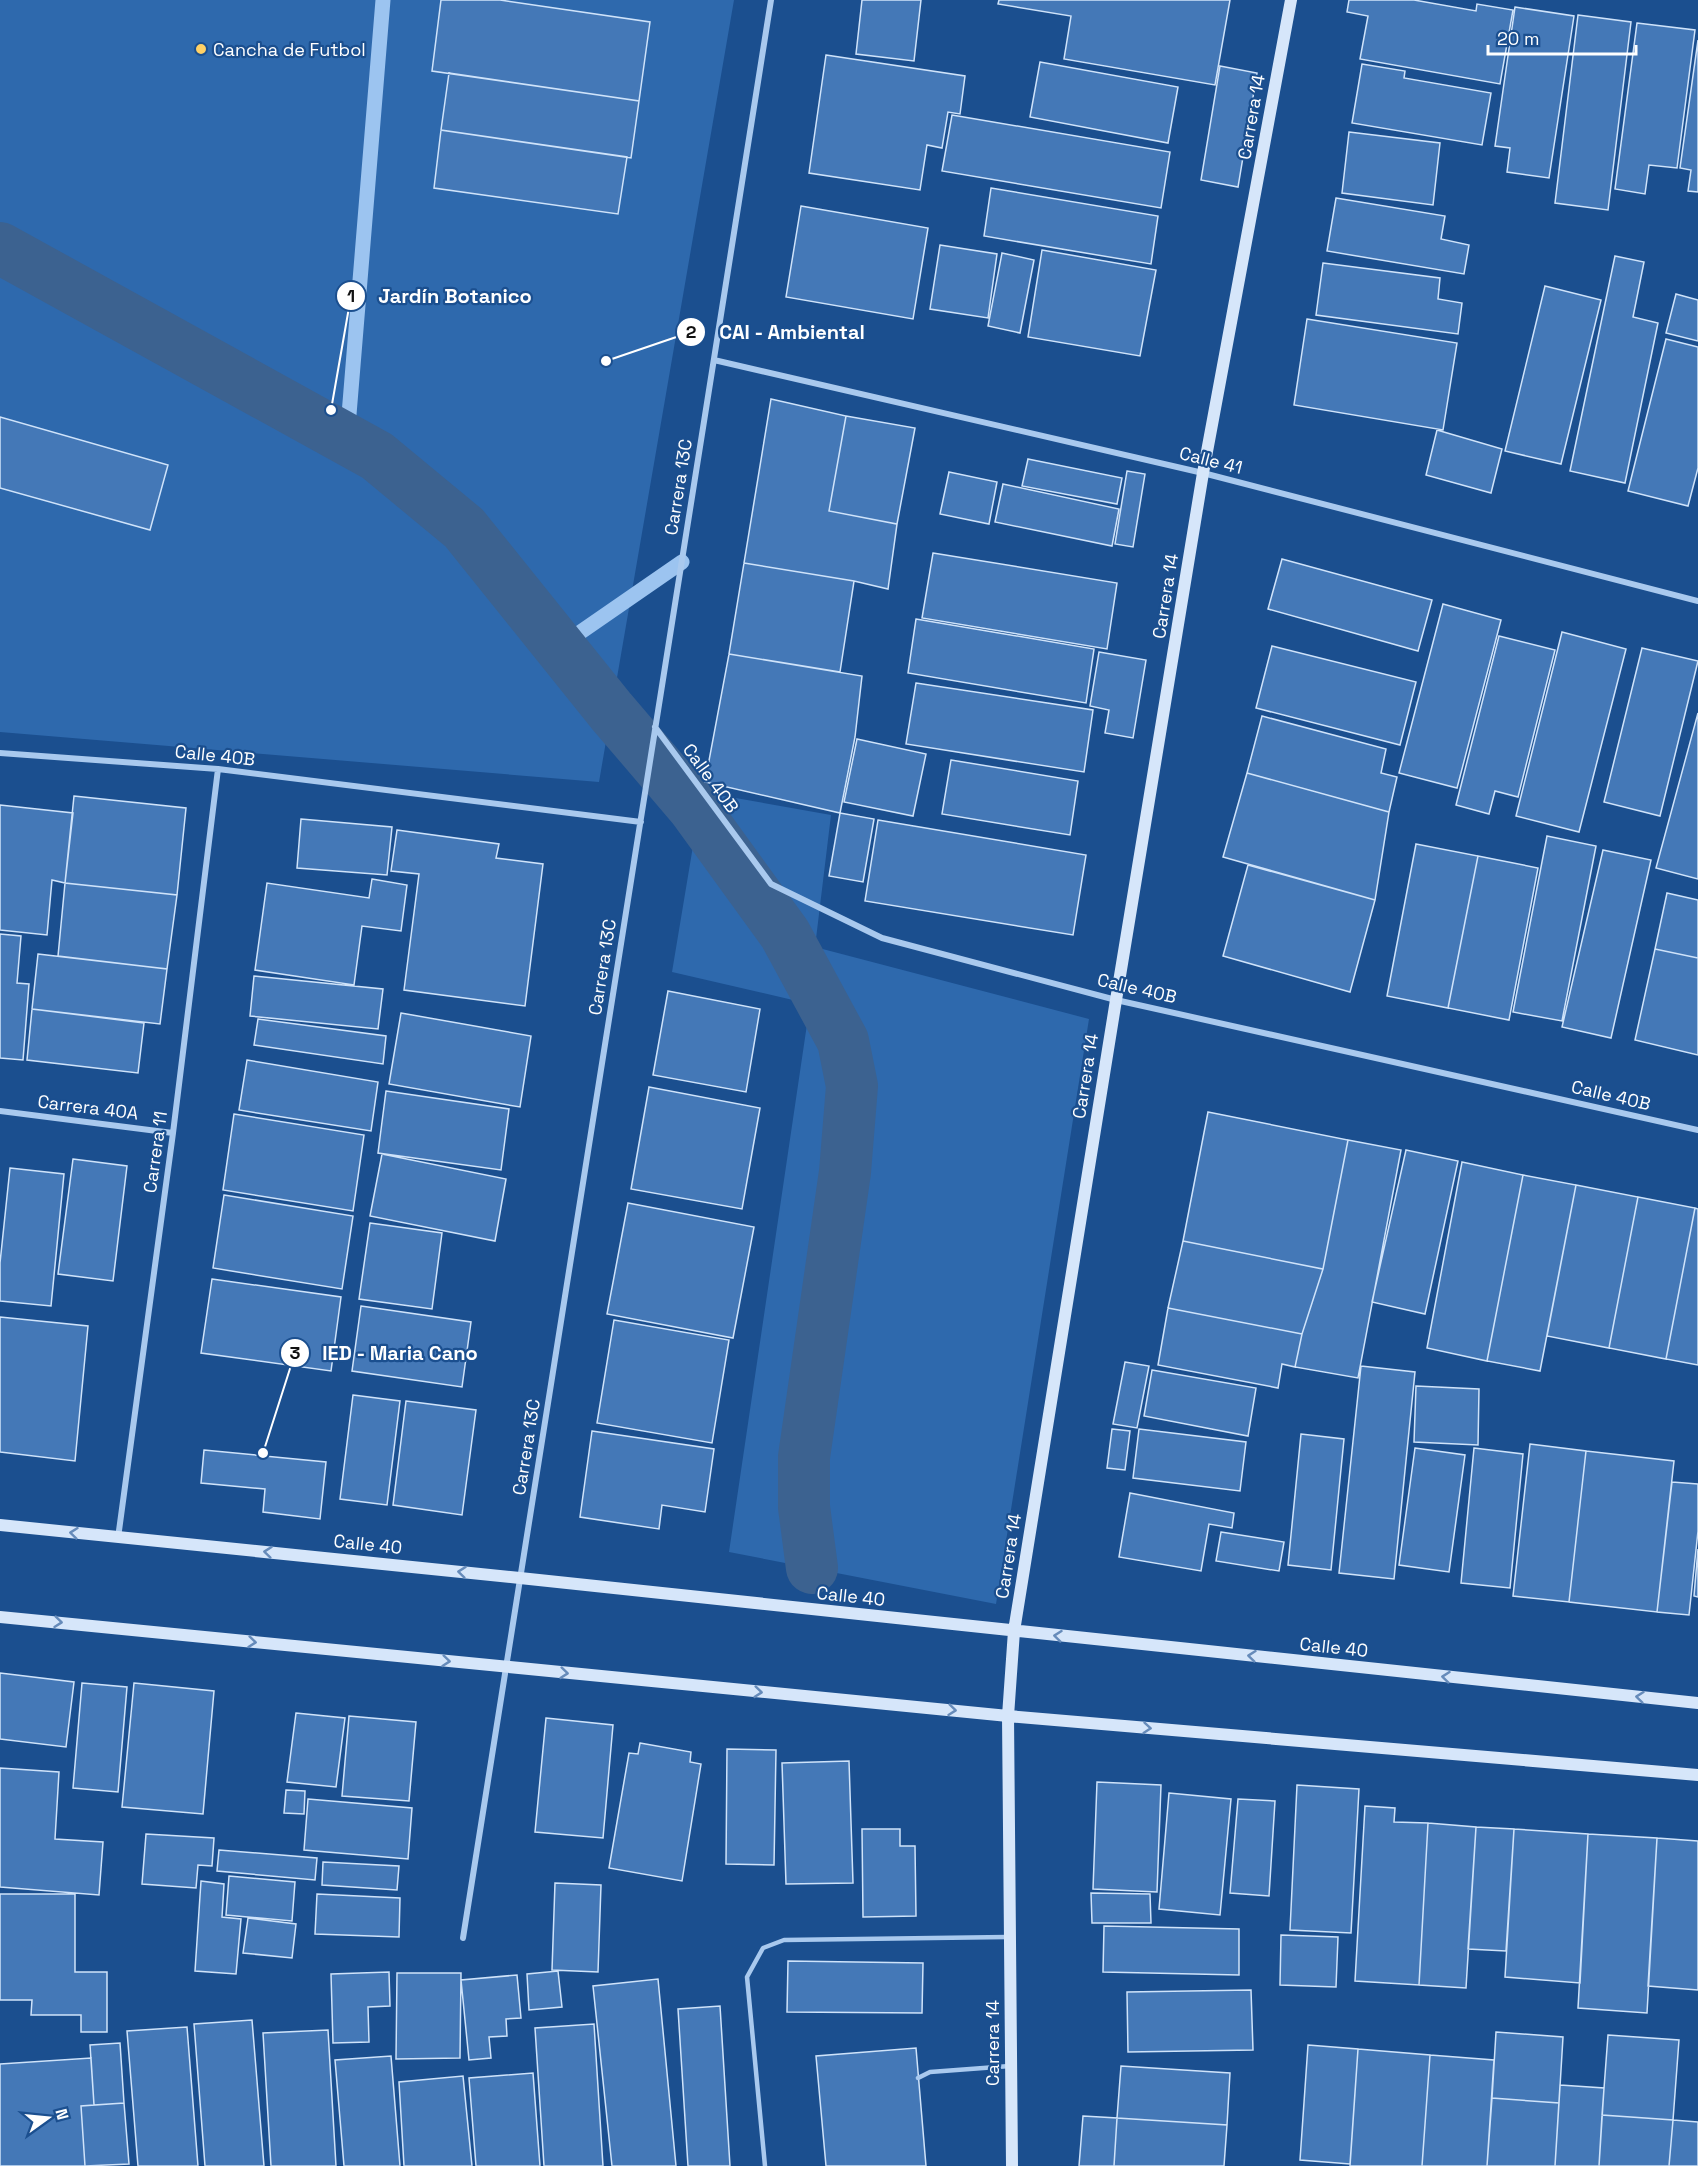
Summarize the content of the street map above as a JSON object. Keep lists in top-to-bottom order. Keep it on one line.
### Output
{"streets":{"street":["Carrera 14","Calle 41","Carrera 13C","Calle 40B","Carrera 40A","Carrera 11","Calle 40"]},"crossings":[["Carrera 14","Calle 41"],["Carrera 14","Calle 40B"],["Carrera 14","Calle 40"],["Calle 41","Carrera 13C"],["Carrera 13C","Calle 40B"],["Carrera 13C","Calle 40"],["Calle 40B","Carrera 11"],["Carrera 40A","Carrera 11"],["Carrera 11","Calle 40"]],"places":["Cancha de Futbol","CAI - Ambiental","Jardín Botanico","IED - Maria Cano"],"scale_bar":"20 m","north":"right"}
